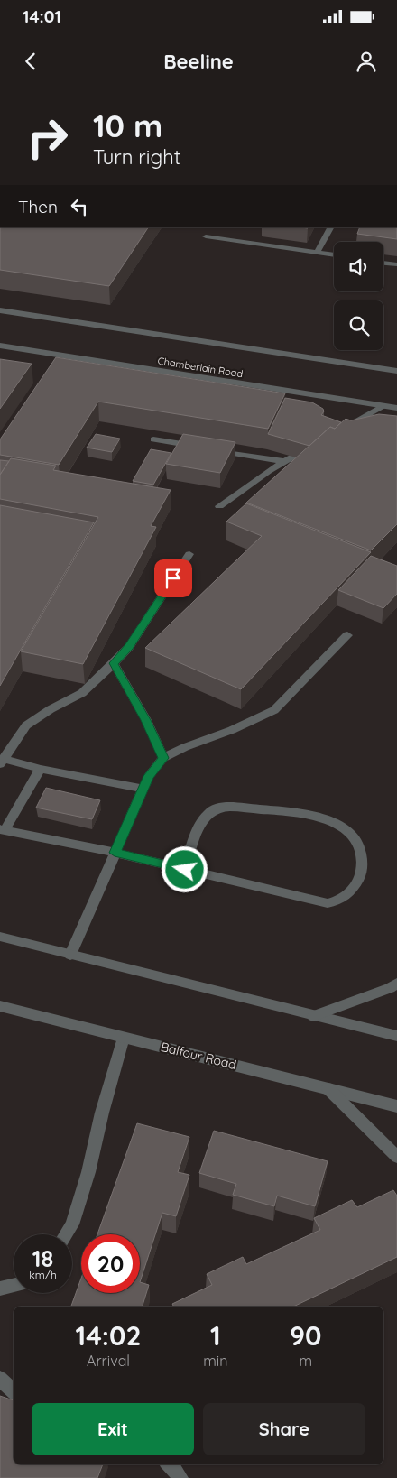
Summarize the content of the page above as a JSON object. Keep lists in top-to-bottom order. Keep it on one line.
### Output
{"streets":{"street":["Chamberlain Road","Balfour Road"]},"page":{"status":"14:01","header":"Beeline","turn":["10 m","Turn right"],"then":"Then","speed":"18 km/h","limit":"20","eta":["14:02","Arrival","1","min","90","m"],"buttons":["Exit","Share"]}}
